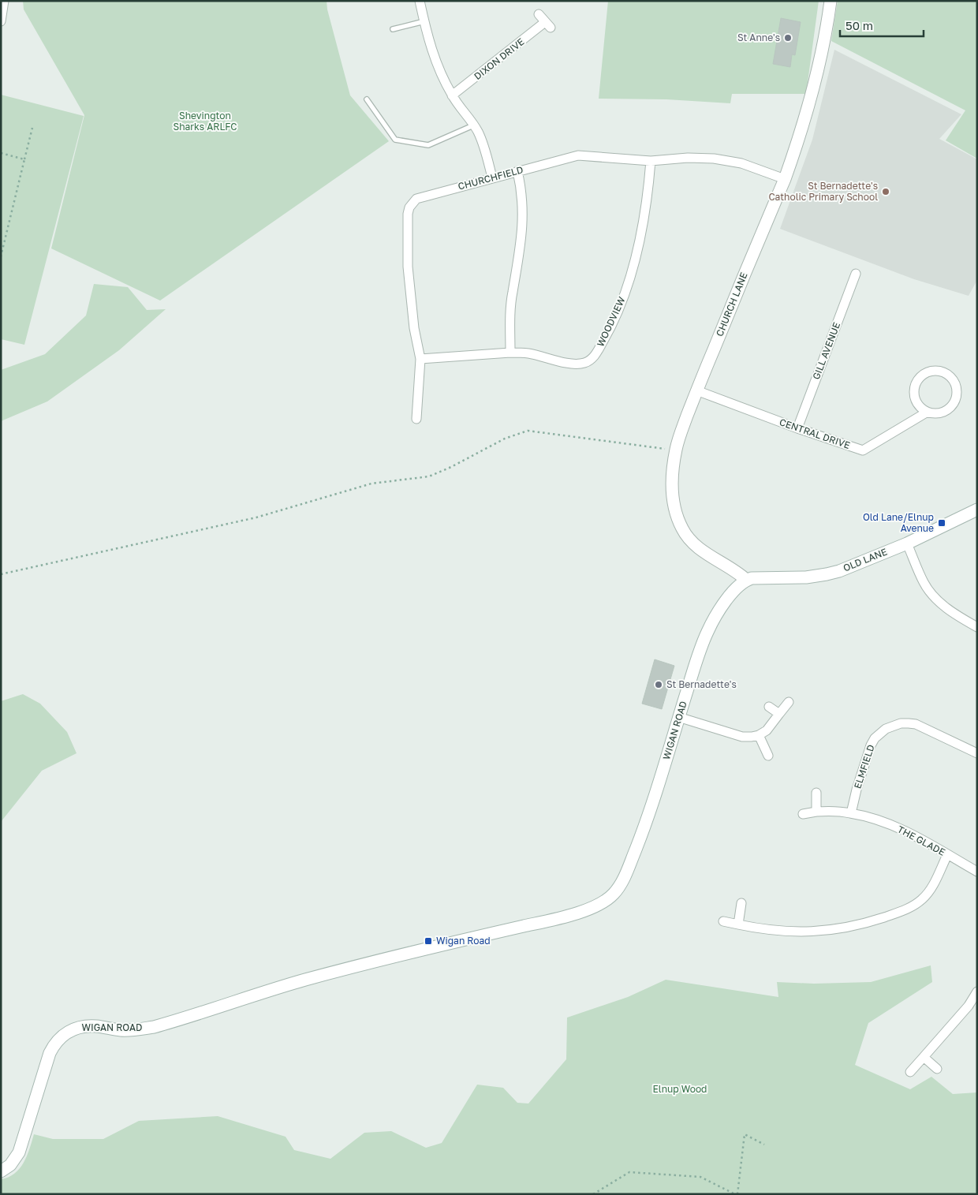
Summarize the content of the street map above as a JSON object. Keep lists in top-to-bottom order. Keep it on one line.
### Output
{"streets":{"main road":["CHURCH LANE","OLD LANE","WIGAN ROAD"],"street":["DIXON DRIVE","CHURCHFIELD","WOODVIEW","GILL AVENUE","CENTRAL DRIVE","ELMFIELD","THE GLADE"]},"crossings":[["CHURCHFIELD","CHURCH LANE"],["CHURCHFIELD","WOODVIEW"],["CHURCH LANE","CENTRAL DRIVE"],["CHURCH LANE","OLD LANE"],["CHURCH LANE","WIGAN ROAD"],["GILL AVENUE","CENTRAL DRIVE"],["OLD LANE","WIGAN ROAD"],["ELMFIELD","THE GLADE"]],"parks":["Shevington Sharks ARLFC","Elnup Wood"],"places":{"other":["St Anne's","St Bernadette's Catholic Primary School","St Bernadette's"],"transit":["Old Lane/Elnup Avenue","Wigan Road"]},"scale_bar":"50 m"}
